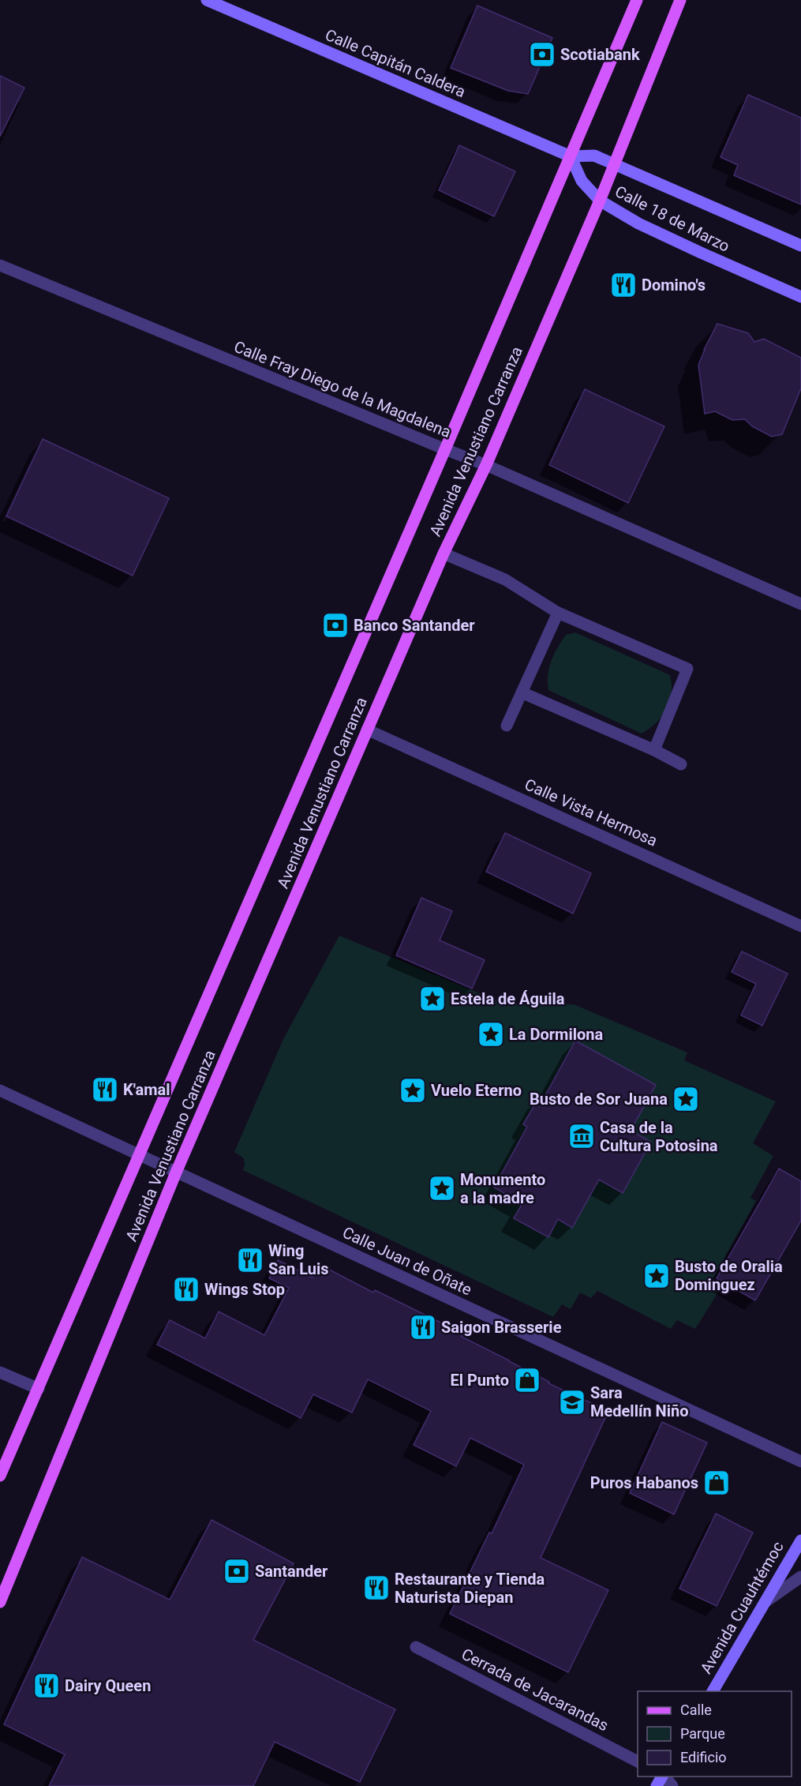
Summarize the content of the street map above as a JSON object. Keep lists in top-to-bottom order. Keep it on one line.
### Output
{"streets":{"main road":["Avenida Venustiano Carranza"],"street":["Calle Capitán Caldera","Calle 18 de Marzo","Calle Fray Diego de la Magdalena","Calle Vista Hermosa","Calle Juan de Oñate","Avenida Cuauhtémoc","Cerrada de Jacarandas"]},"crossings":[["Calle Capitán Caldera","Calle 18 de Marzo"],["Calle Capitán Caldera","Avenida Venustiano Carranza"],["Calle 18 de Marzo","Avenida Venustiano Carranza"],["Calle Fray Diego de la Magdalena","Avenida Venustiano Carranza"],["Avenida Venustiano Carranza","Calle Vista Hermosa"],["Avenida Venustiano Carranza","Calle Juan de Oñate"]],"places":{"bank":["Scotiabank","Banco Santander","Santander"],"restaurant":["Domino's","K'amal","Wing San Luis","Wings Stop","Saigon Brasserie","Restaurante y Tienda Naturista Diepan","Dairy Queen"],"place":["Estela de Águila","La Dormilona","Vuelo Eterno","Busto de Sor Juana","Monumento a la madre","Busto de Oralia Dominguez"],"museum":["Casa de la Cultura Potosina"],"shop":["El Punto","Puros Habanos"],"school or university":["Sara Medellín Niño"]},"legend":["Calle","Parque","Edificio"]}
